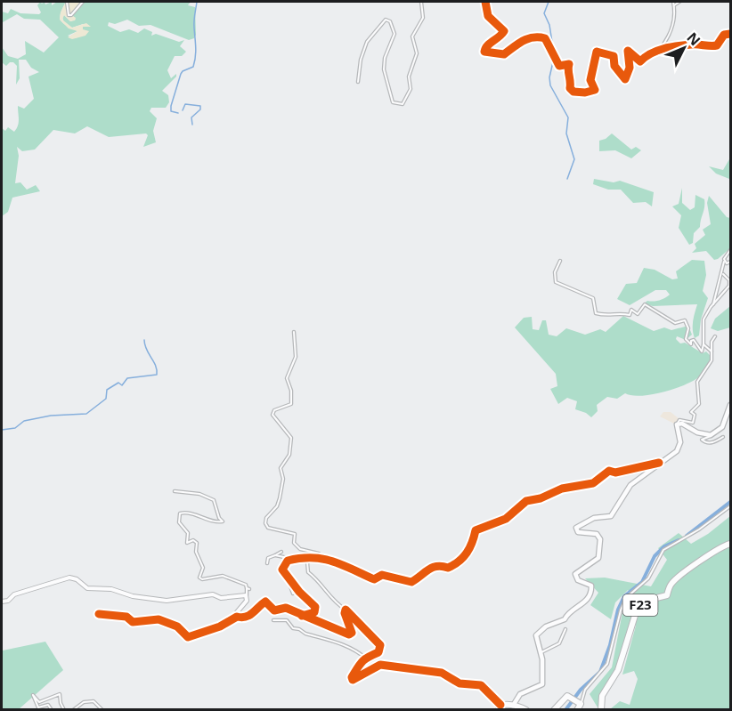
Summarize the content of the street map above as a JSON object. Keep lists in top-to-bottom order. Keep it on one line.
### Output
{"streets":{"main road":["F23"]},"north":"top right"}
